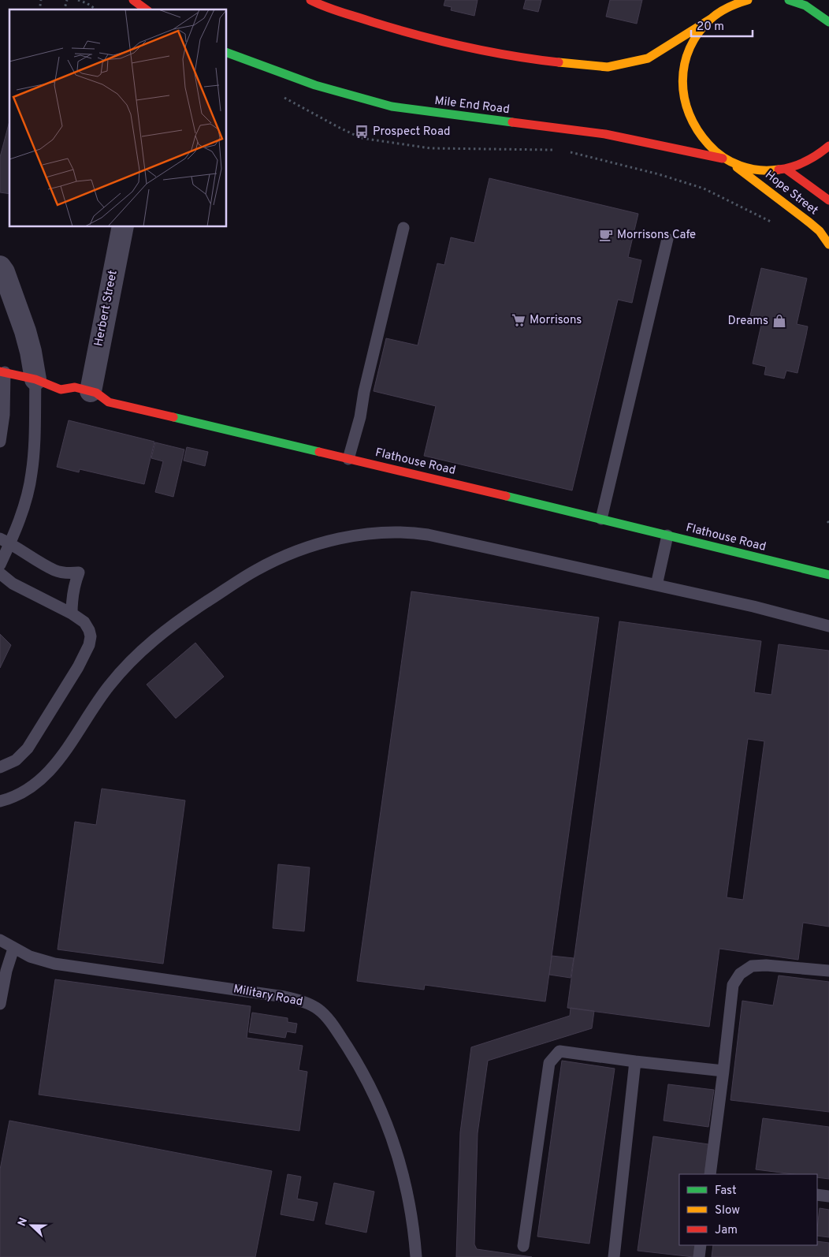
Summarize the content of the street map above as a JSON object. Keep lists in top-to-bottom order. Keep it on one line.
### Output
{"streets":{"main road":["Mile End Road","Hope Street","Flathouse Road"],"street":["Herbert Street"],"lane":["Military Road"]},"crossings":[["Herbert Street","Flathouse Road"]],"places":{"bus stop":["Prospect Road"],"cafe":["Morrisons Cafe"],"supermarket":["Morrisons"],"shop":["Dreams"]},"legend":["Fast","Slow","Jam"],"scale_bar":"20 m","north":"left"}
